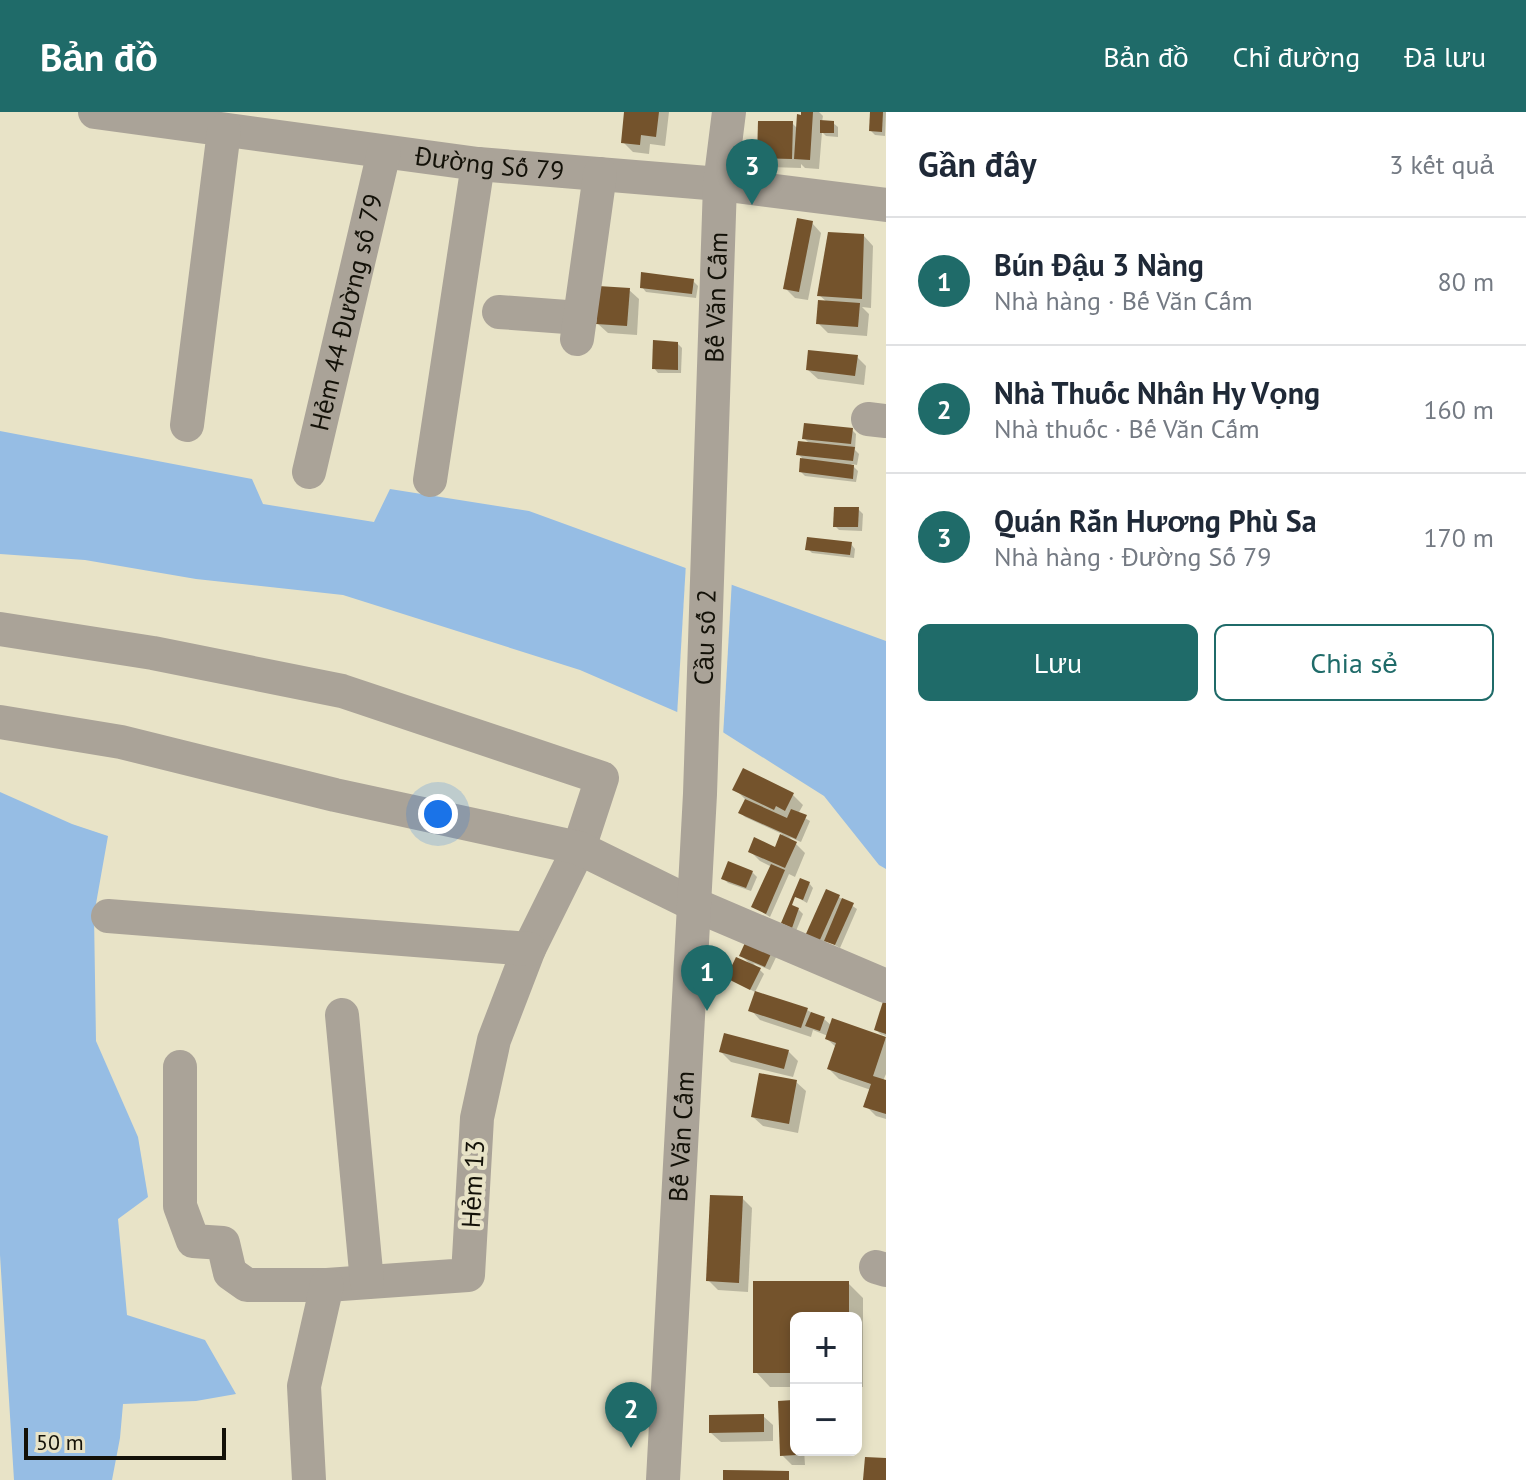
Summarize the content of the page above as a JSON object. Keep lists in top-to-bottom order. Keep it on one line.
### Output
{"streets":{"street":["Đường Số 79","Bế Văn Cấm","Hẻm 44 Đường số 79","Cầu số 2","Hẻm 13"]},"crossings":[["Đường Số 79","Bế Văn Cấm"],["Đường Số 79","Hẻm 44 Đường số 79"],["Bế Văn Cấm","Cầu số 2"]],"scale_bar":"50 m","page":{"header":"Bản đồ","nav":["Bản đồ","Chỉ đường","Đã lưu"],"heading":["Gần đây","3 kết quả"],"pins":["3","1","2"],"list":[{"mark":"1","name":"Bún Đậu 3 Nàng","note":"Nhà hàng · Bế Văn Cấm","value":"80 m"},{"mark":"2","name":"Nhà Thuốc Nhân Hy Vọng","note":"Nhà thuốc · Bế Văn Cấm","value":"160 m"},{"mark":"3","name":"Quán Rắn Hương Phù Sa","note":"Nhà hàng · Đường Số 79","value":"170 m"}],"buttons":["Lưu","Chia sẻ"],"map_buttons":["+","−"],"scale":"50 m"}}
